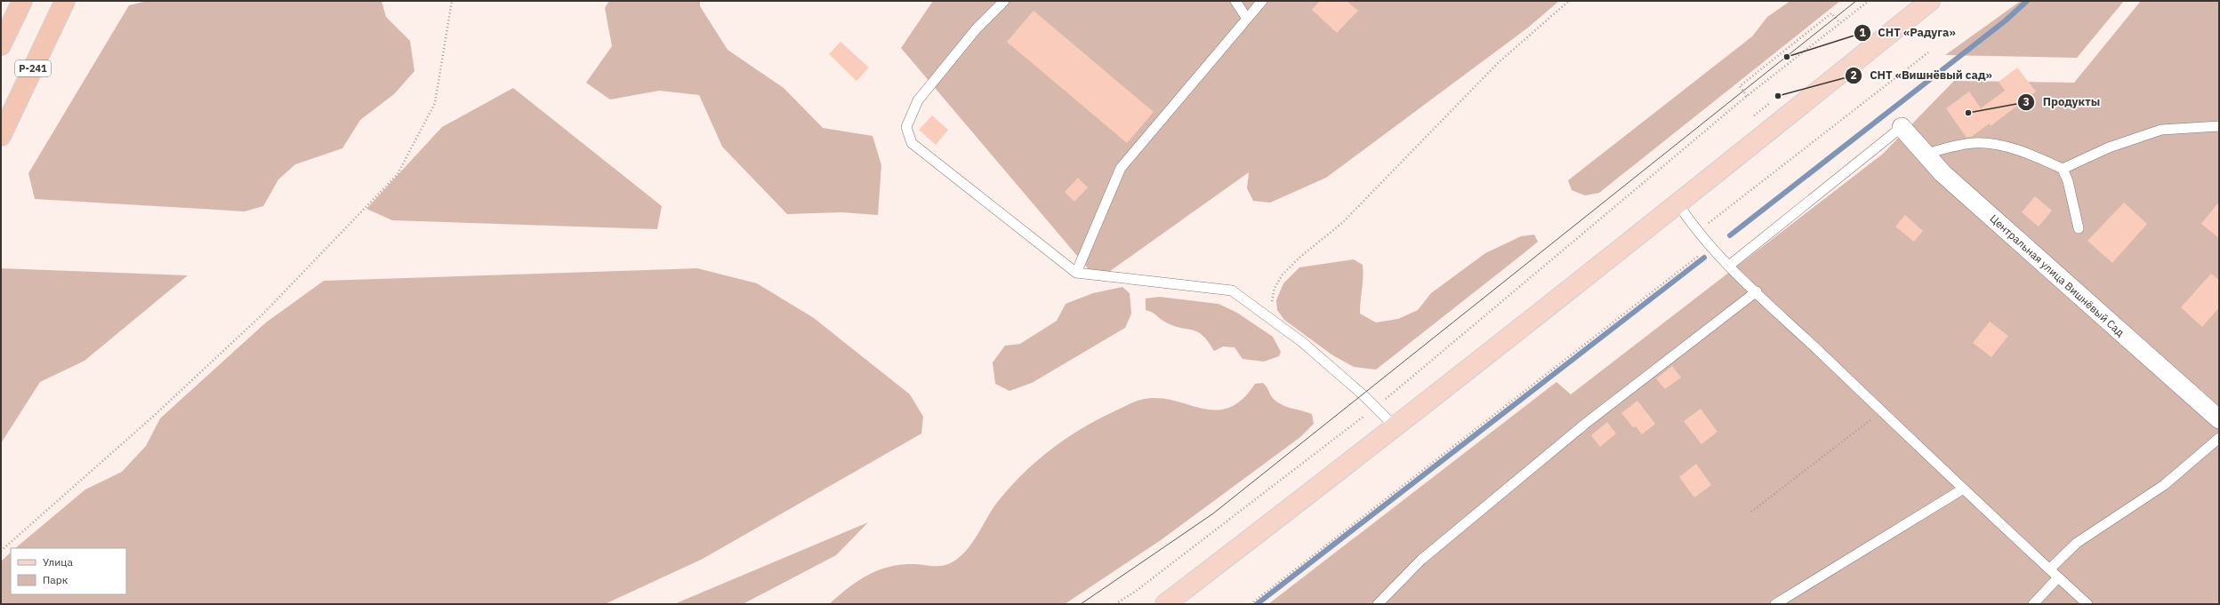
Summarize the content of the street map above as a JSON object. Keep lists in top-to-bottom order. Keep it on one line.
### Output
{"streets":{"highway":["Р-241"],"street":["Центральная улица Вишнёвый Сад"]},"places":["СНТ «Радуга»","СНТ «Вишнёвый сад»","Продукты"],"legend":["Улица","Парк"]}
